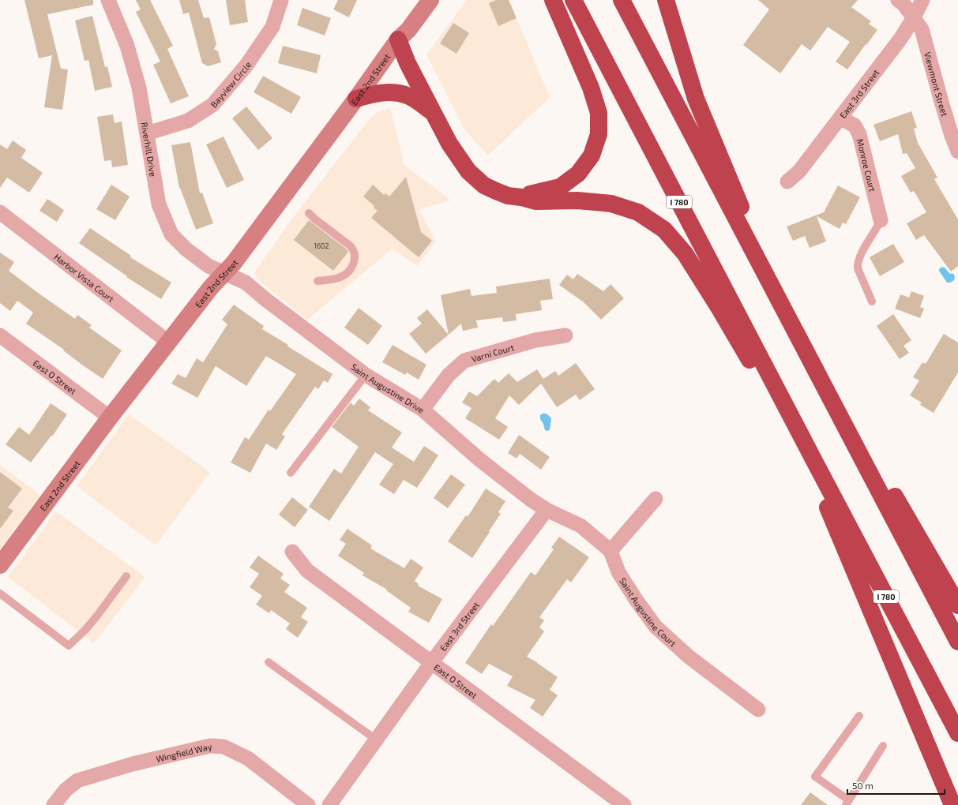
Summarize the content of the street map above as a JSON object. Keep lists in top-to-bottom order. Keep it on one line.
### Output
{"streets":{"highway":["I 780"],"main road":["East 2nd Street"],"street":["Bayview Circle","Viewmont Street","East 3rd Street","Riverhill Drive","Monroe Court","Harbor Vista Court","Varni Court","East O Street","Saint Augustine Drive","Saint Augustine Court","Wingfield Way"]},"crossings":[["East 2nd Street","Riverhill Drive"],["East 2nd Street","Harbor Vista Court"],["East 2nd Street","East O Street"],["East 2nd Street","Saint Augustine Drive"],["Bayview Circle","Riverhill Drive"],["Viewmont Street","East 3rd Street"],["East 3rd Street","Monroe Court"],["East 3rd Street","East O Street"],["East 3rd Street","Saint Augustine Drive"],["East 3rd Street","Saint Augustine Court"],["Riverhill Drive","Saint Augustine Drive"],["Varni Court","Saint Augustine Drive"],["Saint Augustine Drive","Saint Augustine Court"]],"house_numbers":["1602"],"scale_bar":"50 m"}
